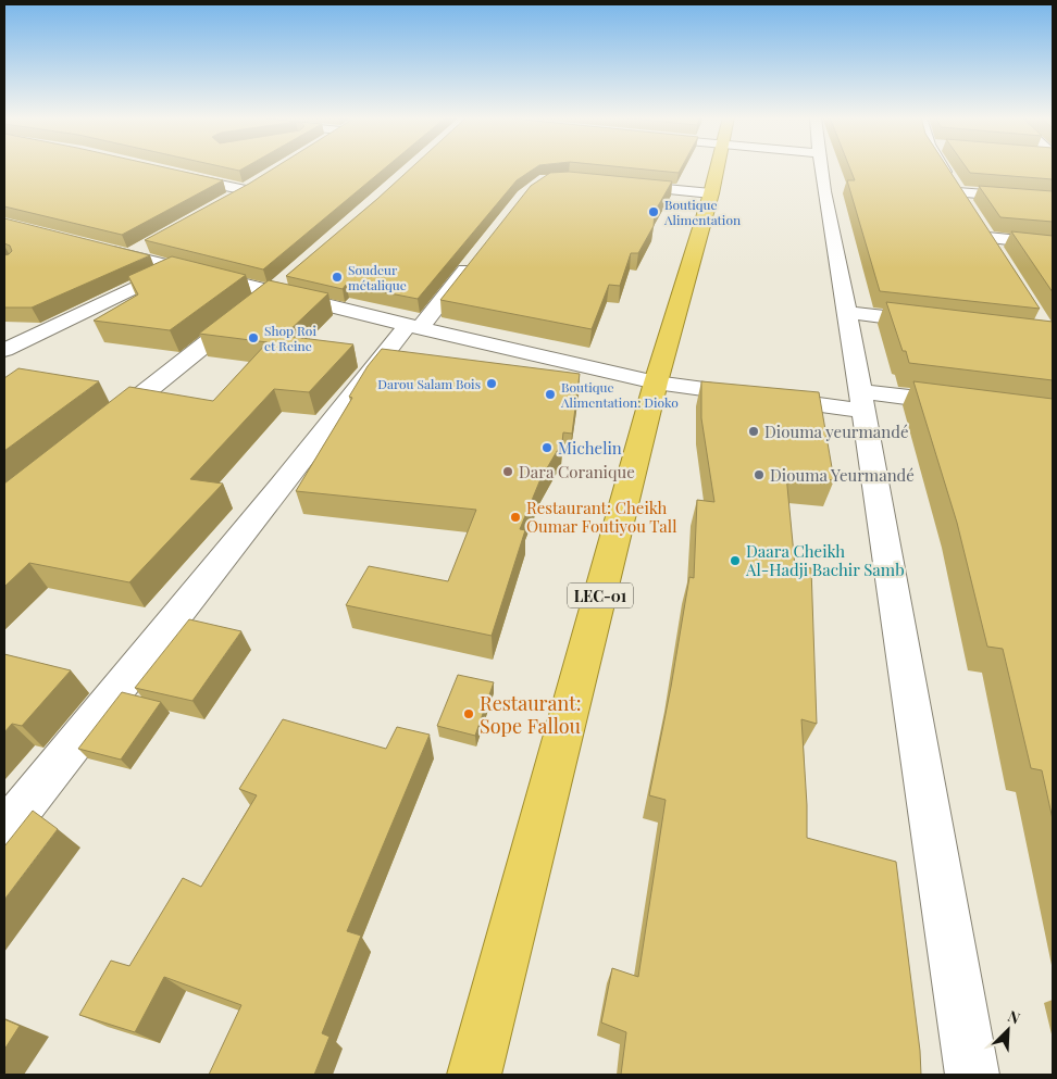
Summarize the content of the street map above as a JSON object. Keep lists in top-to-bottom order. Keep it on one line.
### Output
{"streets":{"highway":["LEC-01"]},"places":["Boutique Alimentation","Soudeur métalique","Shop Roi et Reine","Darou Salam Bois","Boutique Alimentation: Dioko","Diouma yeurmandé","Michelin","Dara Coranique","Diouma Yeurmandé","Restaurant: Cheikh Oumar Foutiyou Tall","Daara Cheikh Al-Hadji Bachir Samb","Restaurant: Sope Fallou"],"north":"top right"}
